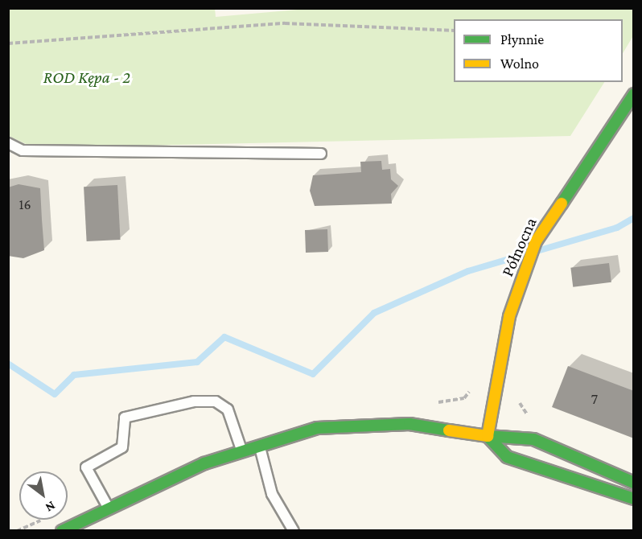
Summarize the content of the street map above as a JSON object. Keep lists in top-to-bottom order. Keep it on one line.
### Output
{"streets":{"street":["Północna"]},"parks":["ROD Kępa - 2"],"house_numbers":["16","7"],"legend":["Płynnie","Wolno"],"north":"bottom right"}
